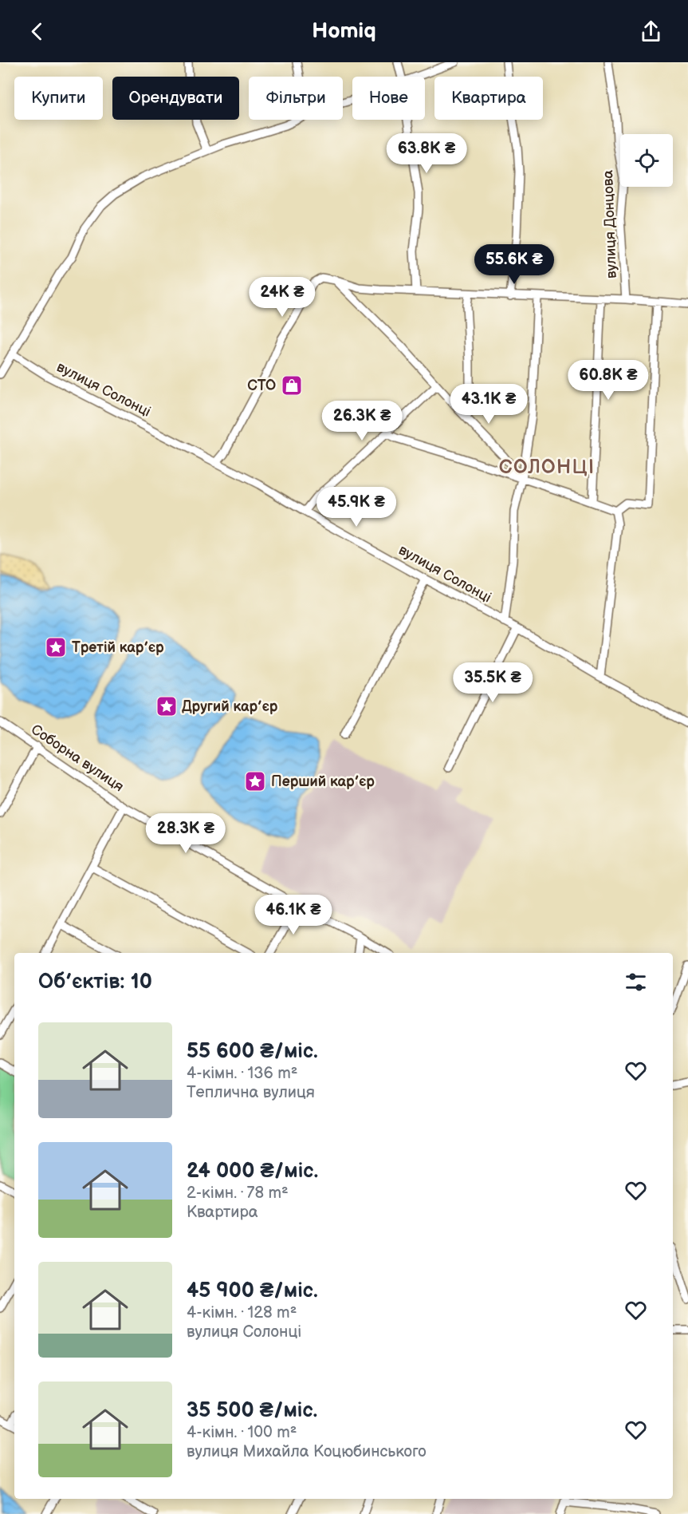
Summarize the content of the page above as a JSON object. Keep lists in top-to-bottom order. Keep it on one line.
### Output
{"streets":{"street":["вулиця Донцова","вулиця Солонці","Соборна вулиця"]},"districts":["СОЛОНЦІ"],"places":{"shop":["СТО"],"place":["Третій кар’єр","Другий кар’єр","Перший кар’єр"]},"page":{"header":"Homiq","chip":["Купити","Орендувати","Фільтри","Нове","Квартира"],"price":["63.8K ₴","55.6K ₴","24K ₴","60.8K ₴","43.1K ₴","26.3K ₴","45.9K ₴","35.5K ₴","28.3K ₴","46.1K ₴"],"heading":"Об’єктів: 10","list":[{"name":"55 600 ₴/міс.","note":"4-кімн. · 136 m² · Теплична вулиця"},{"name":"24 000 ₴/міс.","note":"2-кімн. · 78 m² · Квартира"},{"name":"45 900 ₴/міс.","note":"4-кімн. · 128 m² · вулиця Солонці"},{"name":"35 500 ₴/міс.","note":"4-кімн. · 100 m² · вулиця Михайла Коцюбинського"}]}}
